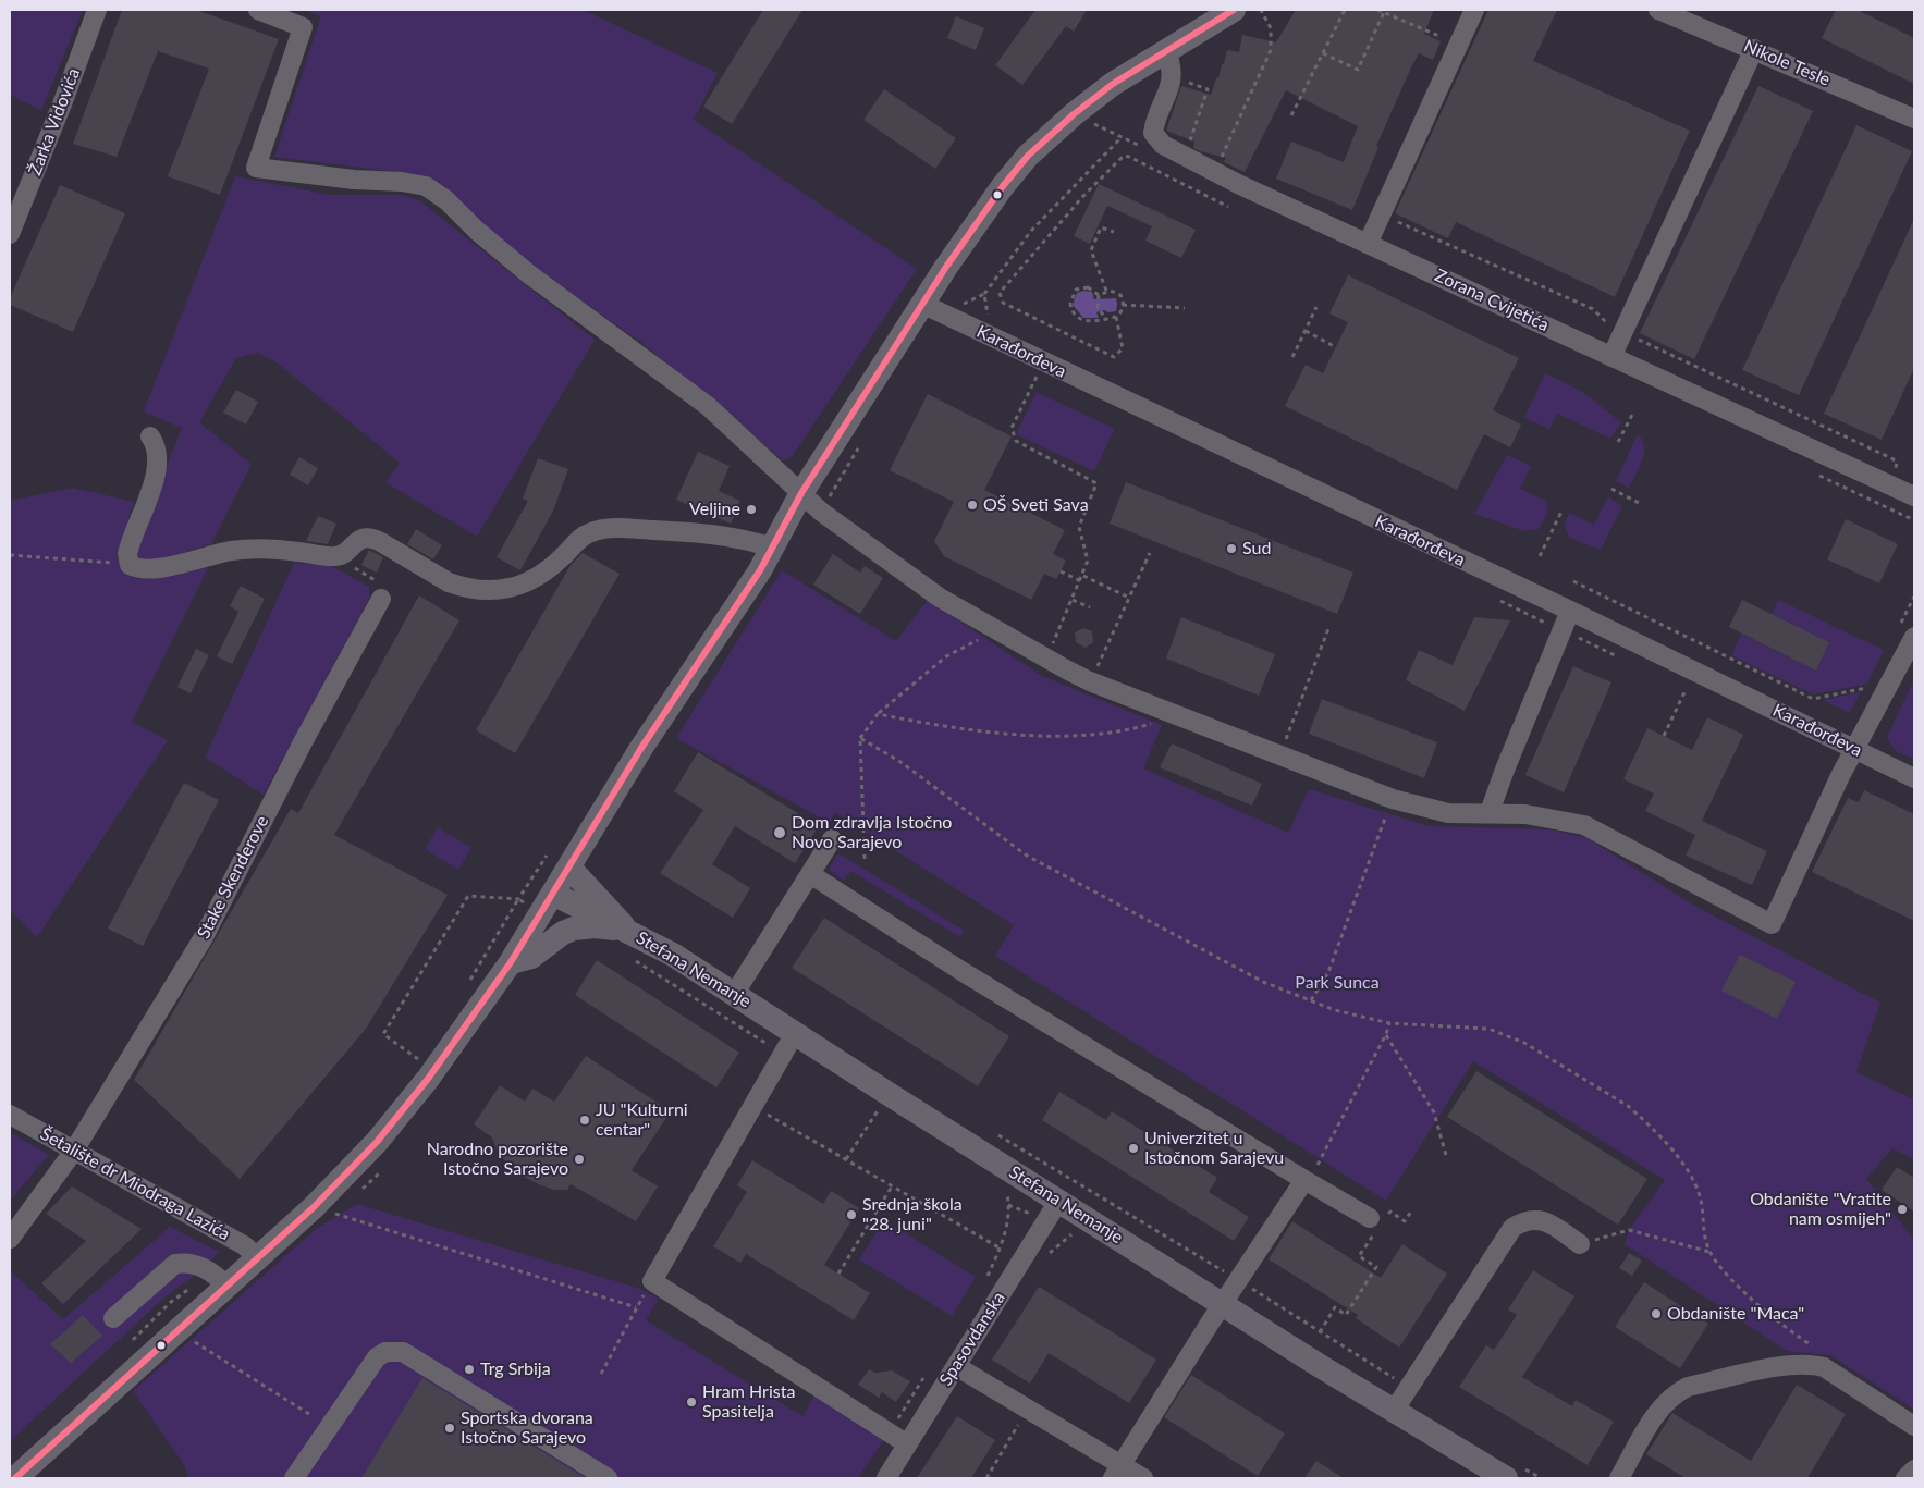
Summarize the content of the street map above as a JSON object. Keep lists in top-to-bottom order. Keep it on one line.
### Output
{"streets":{"main road":["Stefana Nemanje"],"street":["Nikole Tesle","Žarka Vidovića","Zorana Cvijetića","Karađorđeva","Stake Skenderove","Šetalište dr Miodraga Lazića","Spasovdanska"]},"crossings":[["Stake Skenderove","Šetalište dr Miodraga Lazića"],["Stefana Nemanje","Spasovdanska"]],"parks":["Park Sunca"],"places":["OŠ Sveti Sava","Veljine","Sud","Dom zdravlja Istočno Novo Sarajevo","JU \"Kulturni centar\"","Univerzitet u Istočnom Sarajevu","Narodno pozorište Istočno Sarajevo","Obdanište \"Vratite nam osmijeh\"","Srednja škola \"28. juni\"","Obdanište \"Maca\"","Trg Srbija","Hram Hrista Spasitelja","Sportska dvorana Istočno Sarajevo"]}
